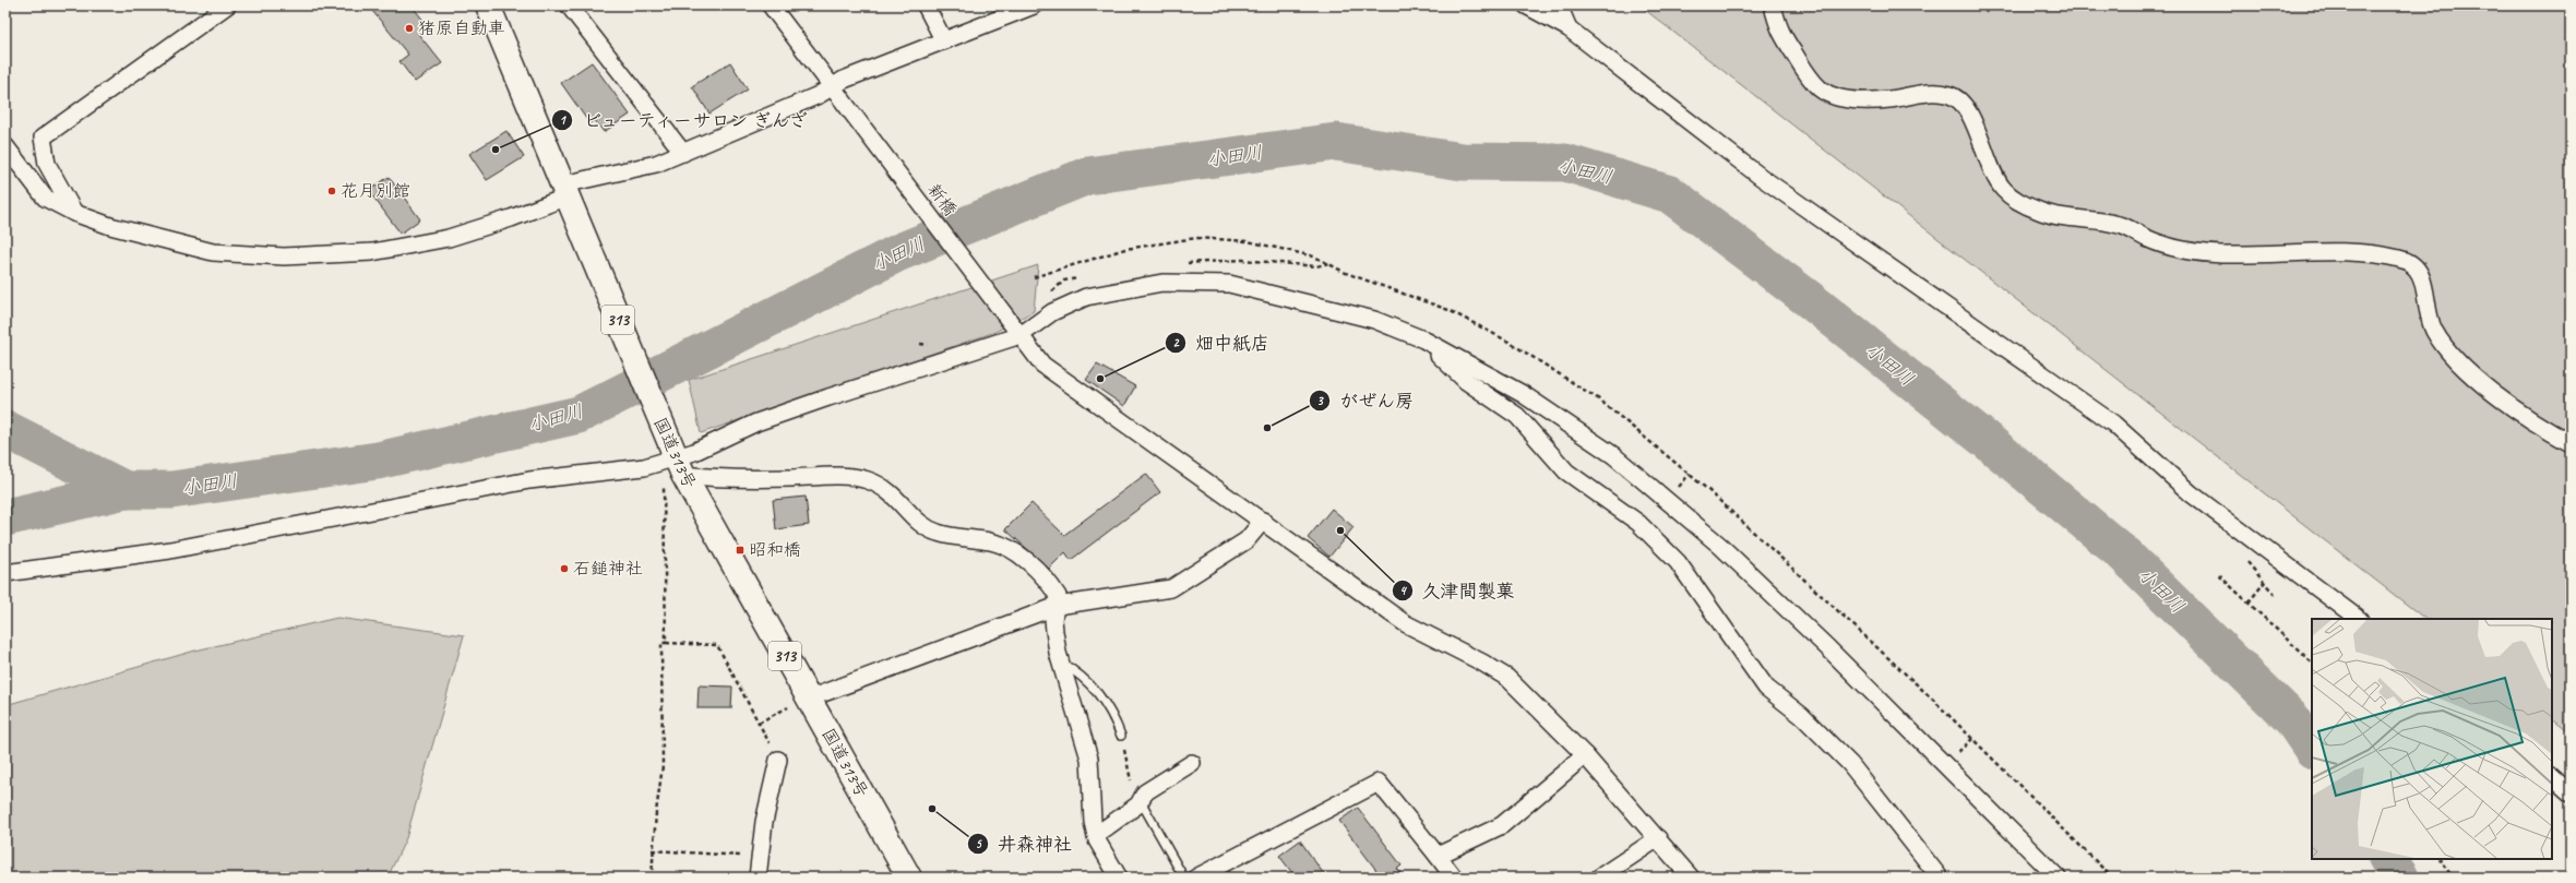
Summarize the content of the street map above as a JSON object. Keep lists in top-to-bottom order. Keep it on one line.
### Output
{"streets":{"highway":["313","国道313号"],"street":["新橋"]},"water":["小田川"],"places":{"other":["猪原自動車","ビューティーサロン ぎんざ","花月別館","畑中紙店","がぜん房","久津間製菓","石鎚神社","井森神社"],"transit":["昭和橋"]}}
